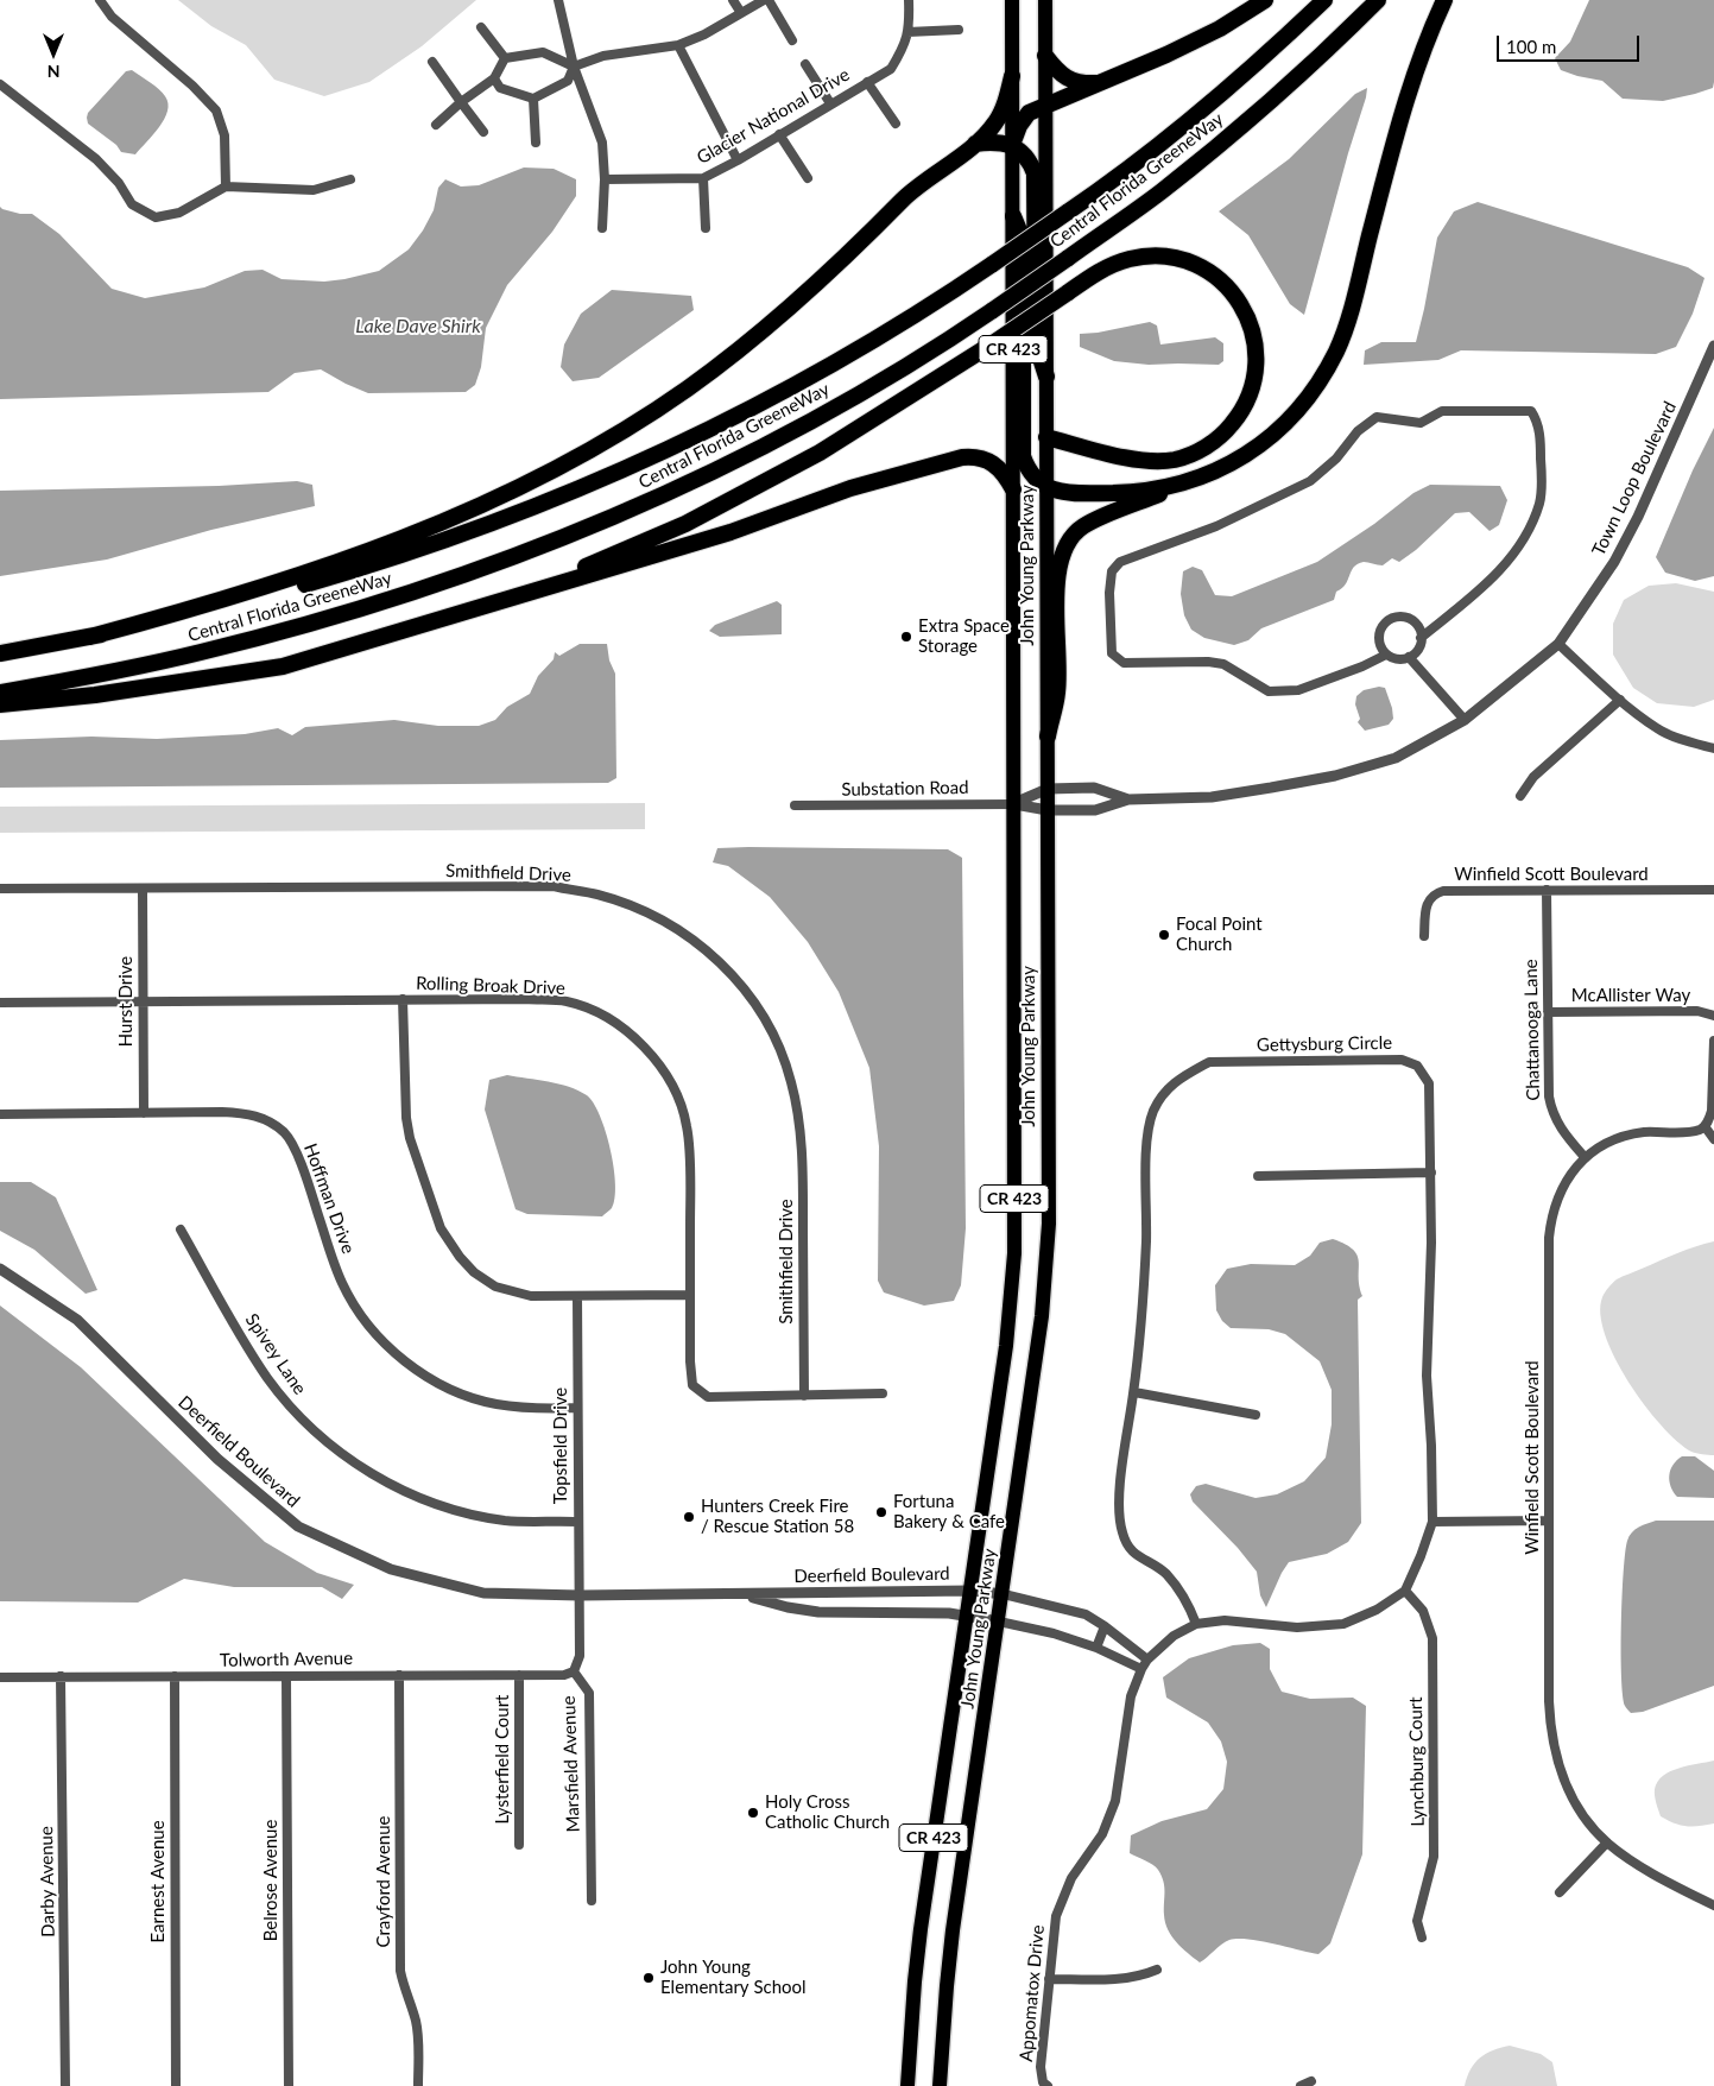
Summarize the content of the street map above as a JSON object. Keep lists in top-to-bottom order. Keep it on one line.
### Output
{"streets":{"highway":["Central Florida GreeneWay","CR 423","John Young Parkway"],"street":["Glacier National Drive","Town Loop Boulevard","Substation Road","Smithfield Drive","Winfield Scott Boulevard","Rolling Broak Drive","McAllister Way","Hurst Drive","Chattanooga Lane","Gettysburg Circle","Hoffman Drive","Spivey Lane","Topsfield Drive","Deerfield Boulevard","Tolworth Avenue","Lysterfield Court","Lynchburg Court","Marsfield Avenue","Belrose Avenue","Darby Avenue","Earnest Avenue","Crayford Avenue","Appomatox Drive"]},"crossings":[["Town Loop Boulevard","John Young Parkway"],["Town Loop Boulevard","Substation Road"],["John Young Parkway","Substation Road"],["John Young Parkway","Deerfield Boulevard"],["Smithfield Drive","Rolling Broak Drive"],["Smithfield Drive","Hurst Drive"],["Winfield Scott Boulevard","Chattanooga Lane"],["Rolling Broak Drive","Hurst Drive"],["McAllister Way","Chattanooga Lane"],["Hurst Drive","Hoffman Drive"],["Gettysburg Circle","Lynchburg Court"],["Hoffman Drive","Topsfield Drive"],["Spivey Lane","Topsfield Drive"],["Topsfield Drive","Deerfield Boulevard"],["Topsfield Drive","Marsfield Avenue"],["Deerfield Boulevard","Marsfield Avenue"],["Tolworth Avenue","Lysterfield Court"],["Tolworth Avenue","Marsfield Avenue"],["Tolworth Avenue","Belrose Avenue"],["Tolworth Avenue","Darby Avenue"],["Tolworth Avenue","Earnest Avenue"],["Tolworth Avenue","Crayford Avenue"]],"water":["Lake Dave Shirk"],"places":["Extra Space Storage","Focal Point Church","Fortuna Bakery & Cafe","Hunters Creek Fire / Rescue Station 58","Holy Cross Catholic Church","John Young Elementary School"],"scale_bar":"100 m","north":"bottom"}
